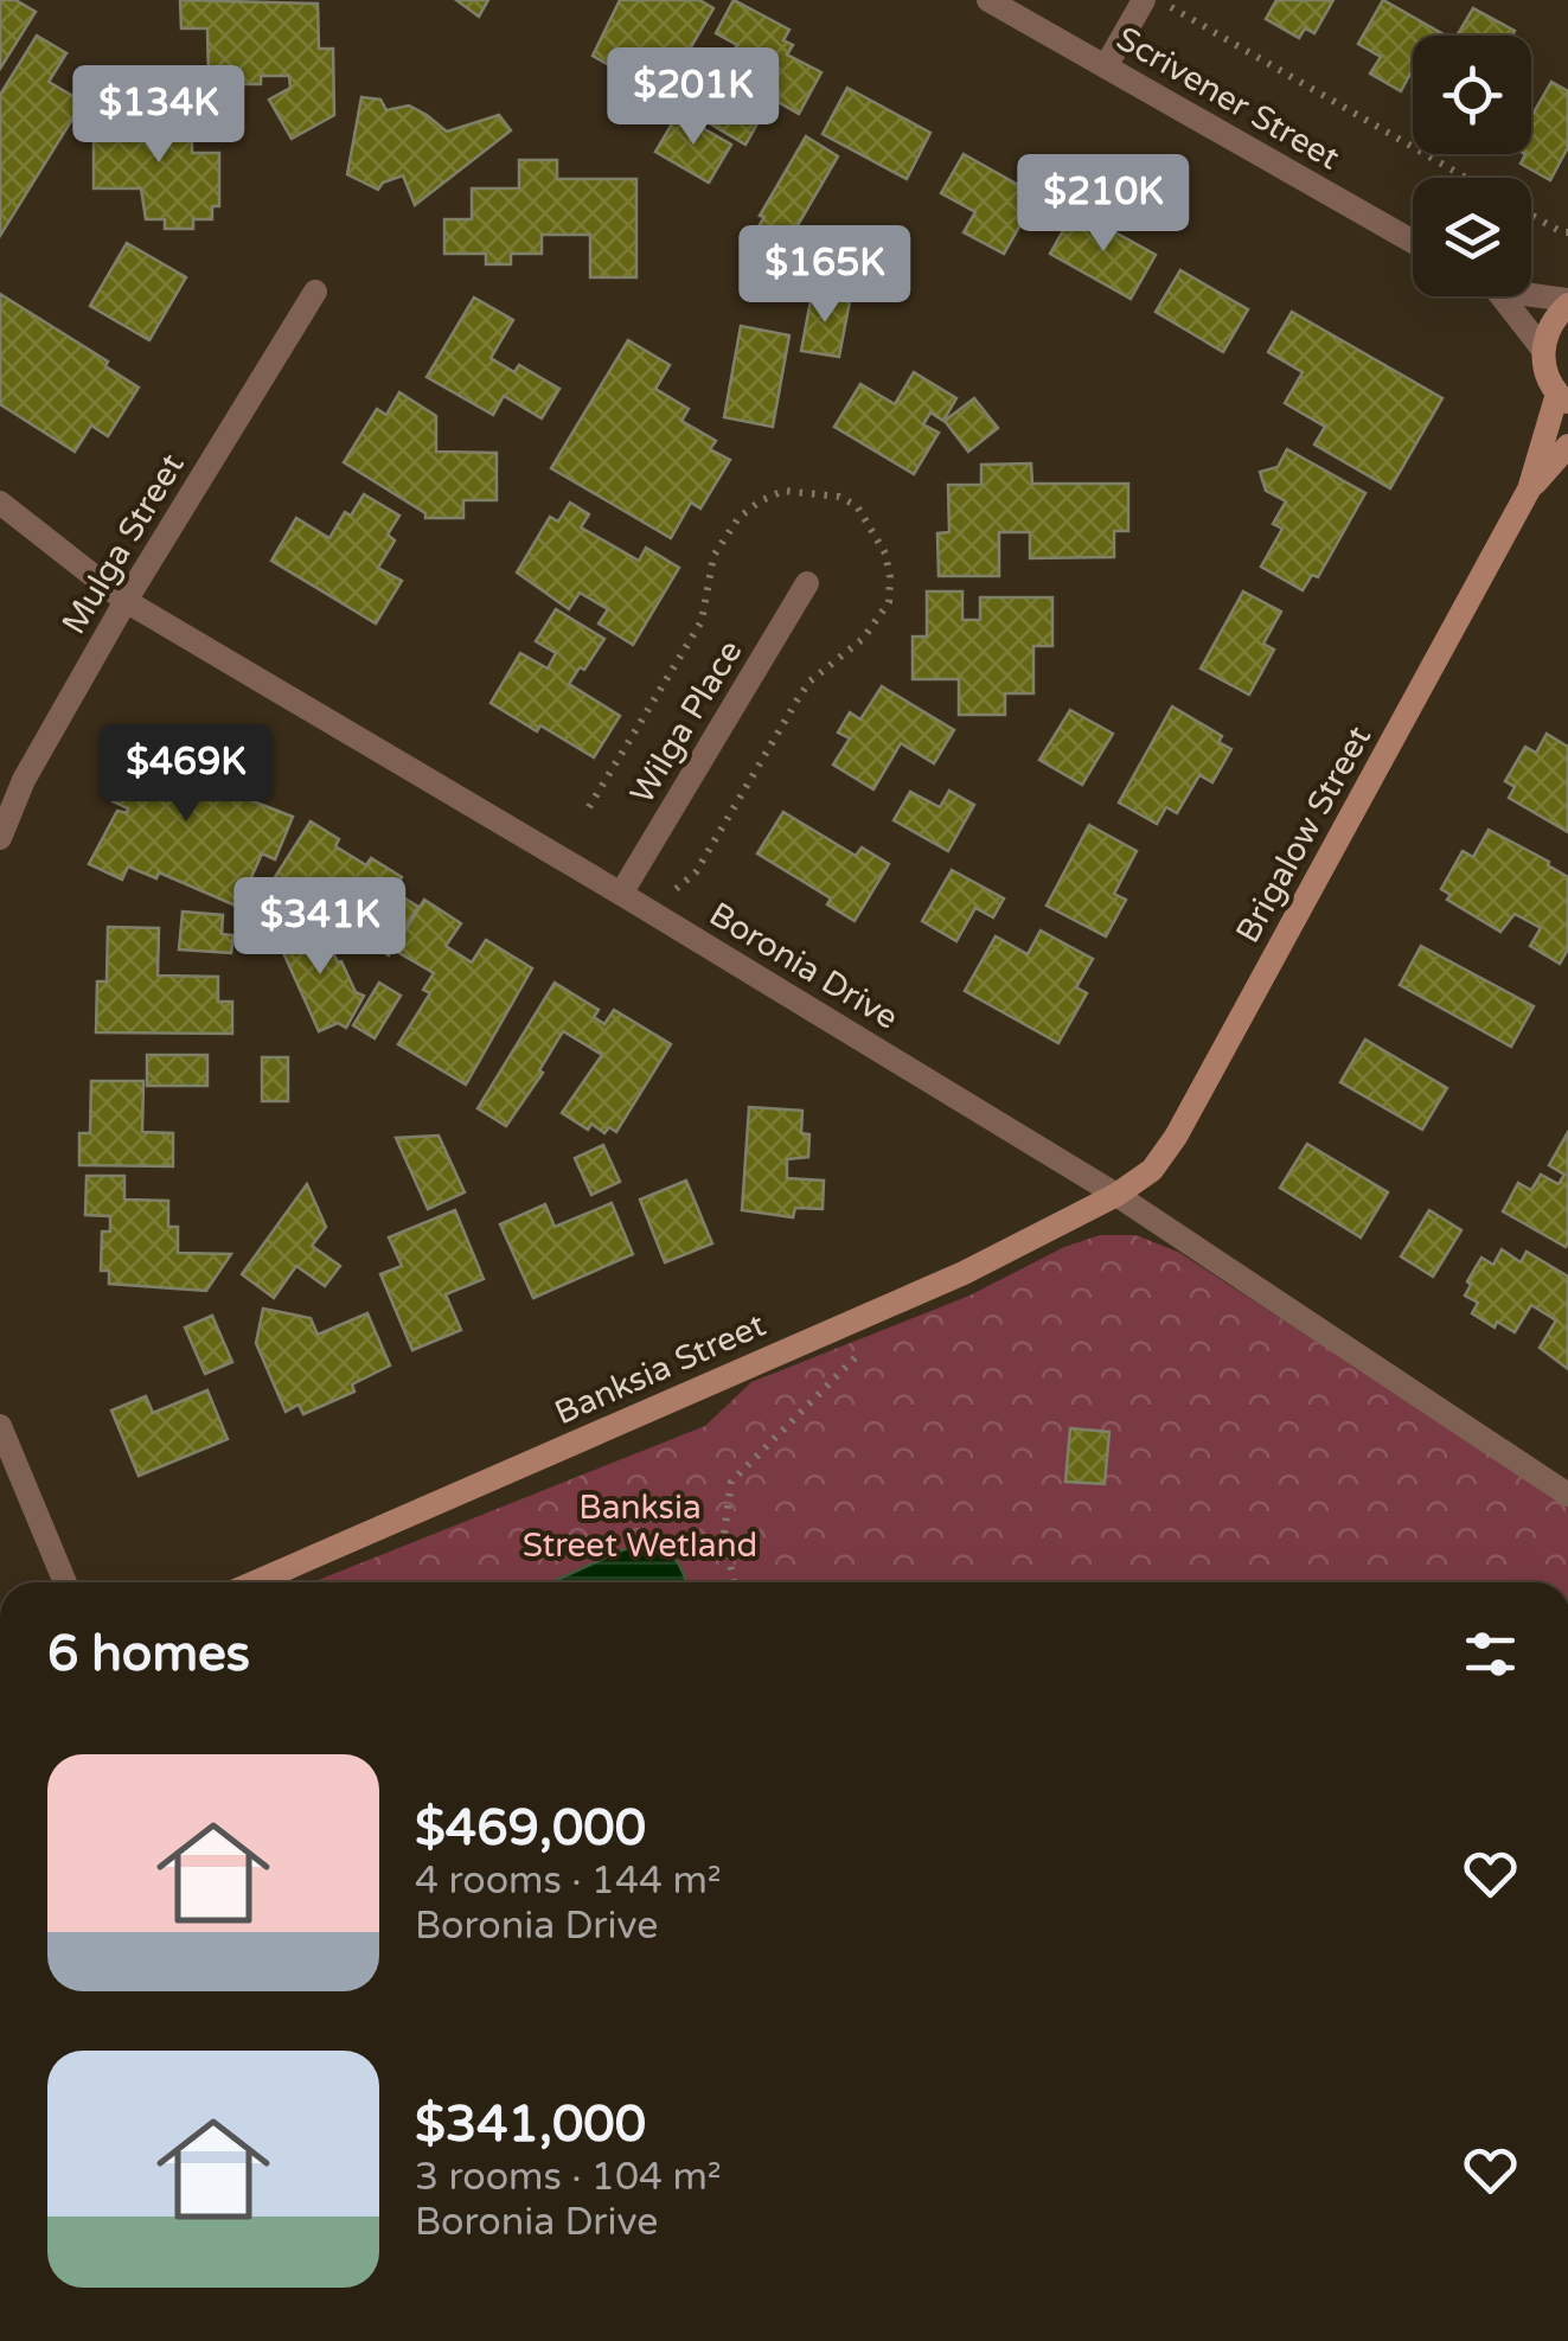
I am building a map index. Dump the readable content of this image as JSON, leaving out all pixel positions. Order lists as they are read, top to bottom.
{
  "streets": {
    "street": [
      "Scrivener Street",
      "Mulga Street",
      "Wilga Place",
      "Brigalow Street",
      "Boronia Drive",
      "Banksia Street"
    ]
  },
  "crossings": [
    ["Mulga Street", "Boronia Drive"],
    ["Wilga Place", "Boronia Drive"],
    ["Brigalow Street", "Boronia Drive"],
    ["Brigalow Street", "Banksia Street"],
    ["Boronia Drive", "Banksia Street"]
  ],
  "parks": ["Banksia Street Wetland"],
  "page": {
    "price": [
      "$201K",
      "$134K",
      "$210K",
      "$165K",
      "$469K",
      "$341K"
    ],
    "heading": "6 homes",
    "list": [
      {
        "name": "$469,000",
        "note": "4 rooms · 144 m² · Boronia Drive"
      },
      {
        "name": "$341,000",
        "note": "3 rooms · 104 m² · Boronia Drive"
      }
    ]
  }
}
